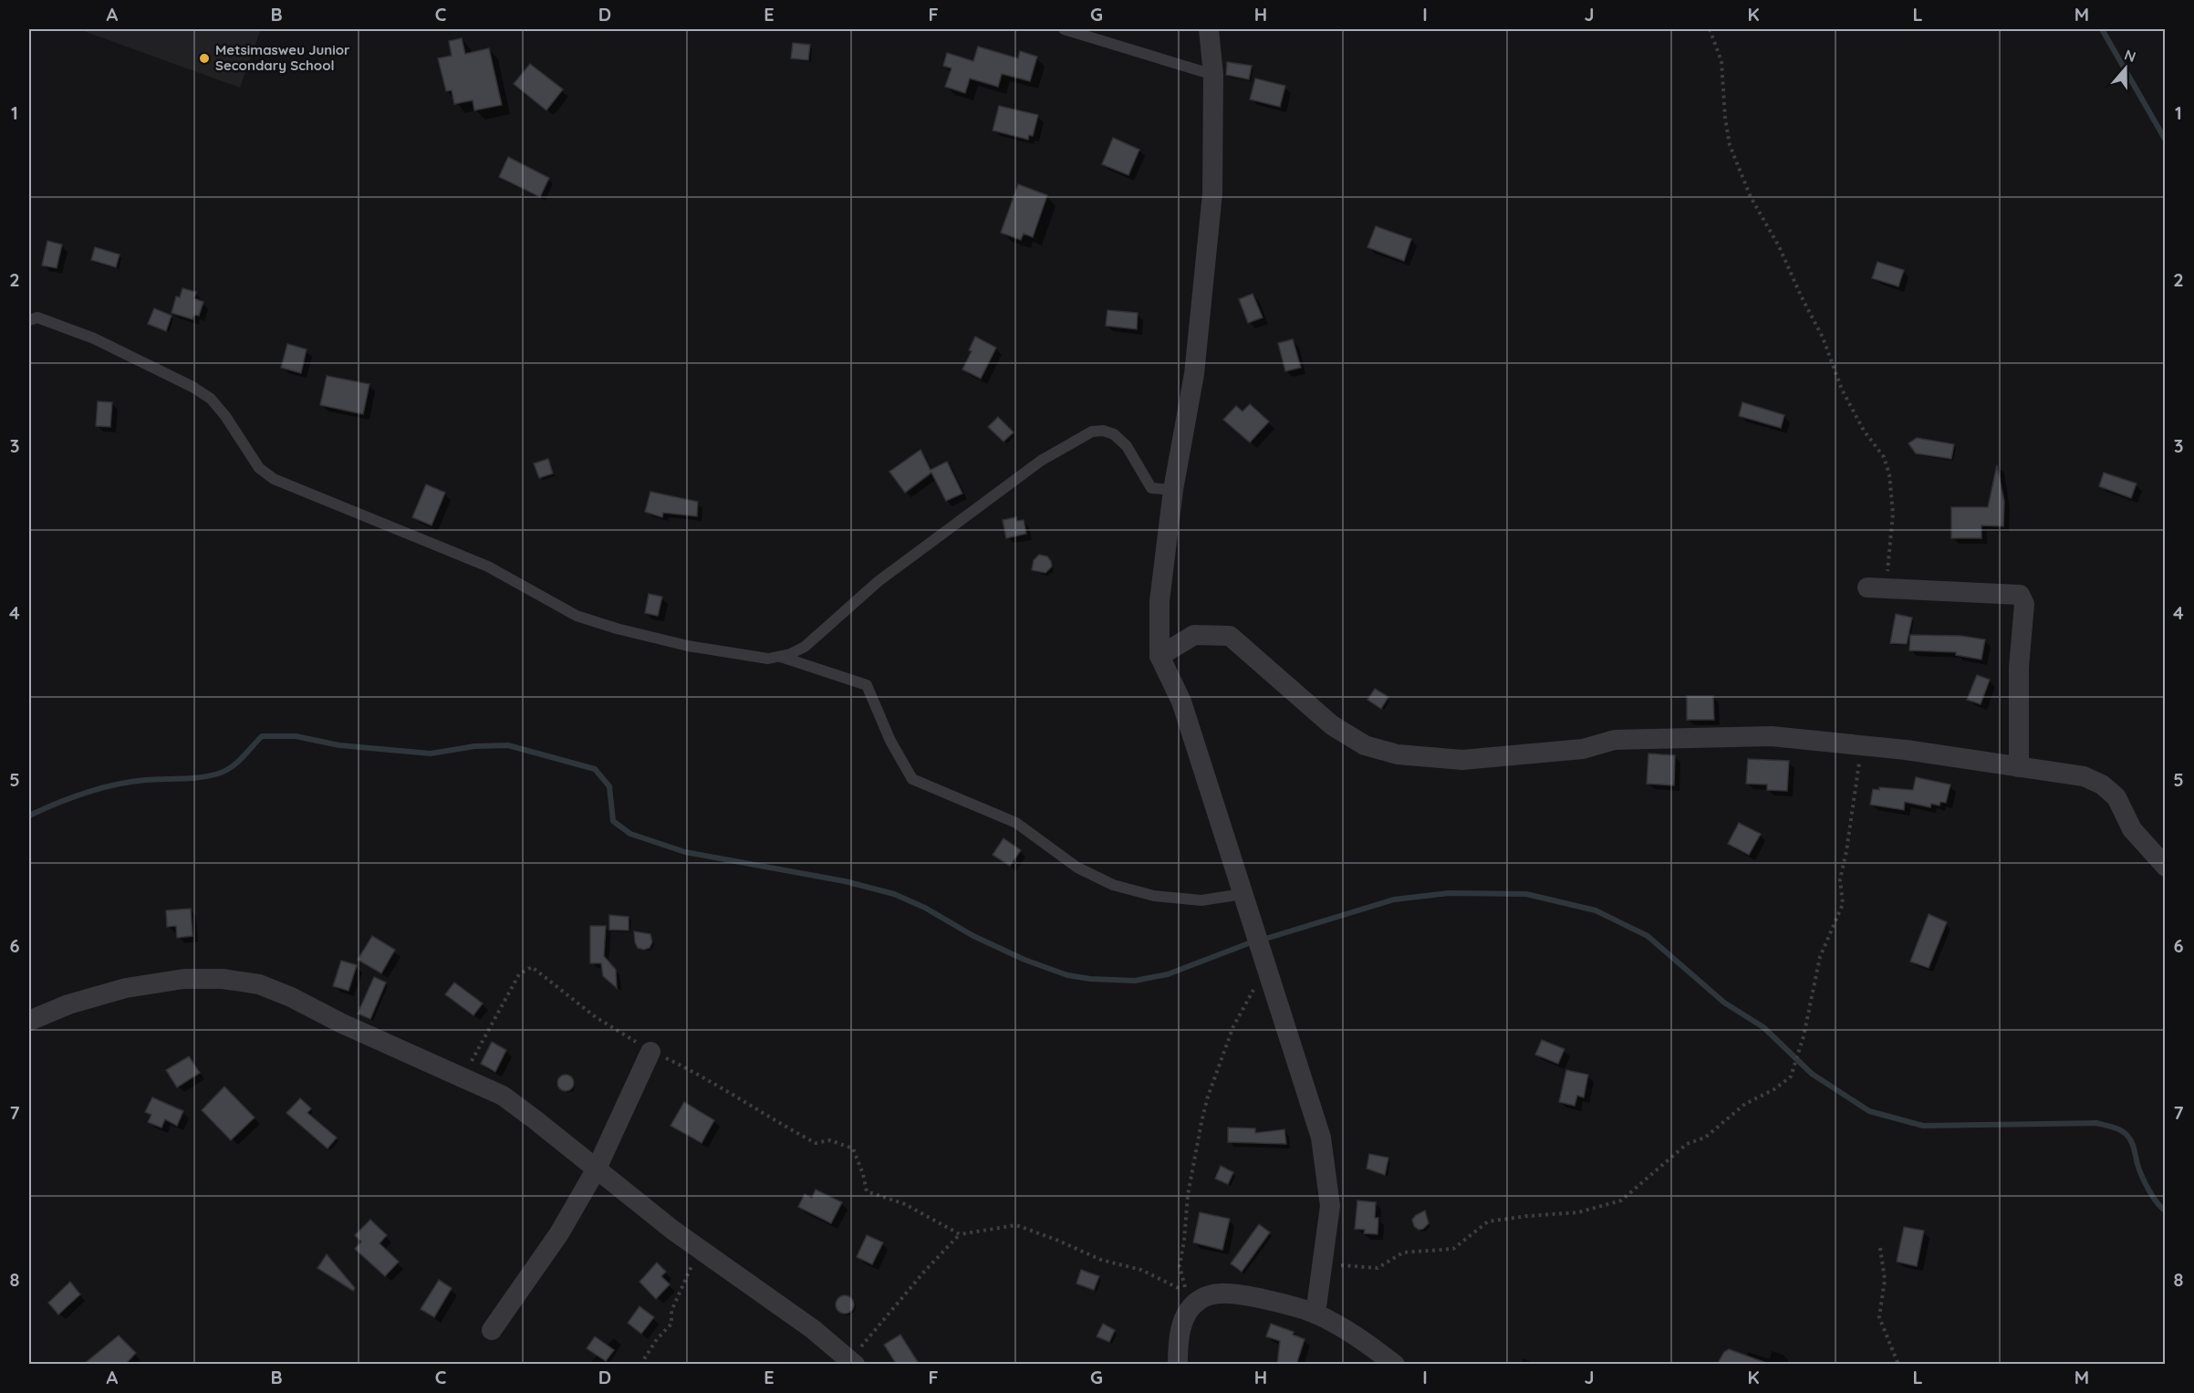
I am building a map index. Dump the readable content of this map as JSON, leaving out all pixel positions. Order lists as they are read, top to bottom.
{
  "places": ["Metsimasweu Junior Secondary School"],
  "north": "top",
  "grid": {
    "columns": [
      "A",
      "B",
      "C",
      "D",
      "E",
      "F",
      "G",
      "H",
      "I",
      "J",
      "K",
      "L",
      "M"
    ],
    "rows": [
      "1",
      "2",
      "3",
      "4",
      "5",
      "6",
      "7",
      "8"
    ]
  }
}
